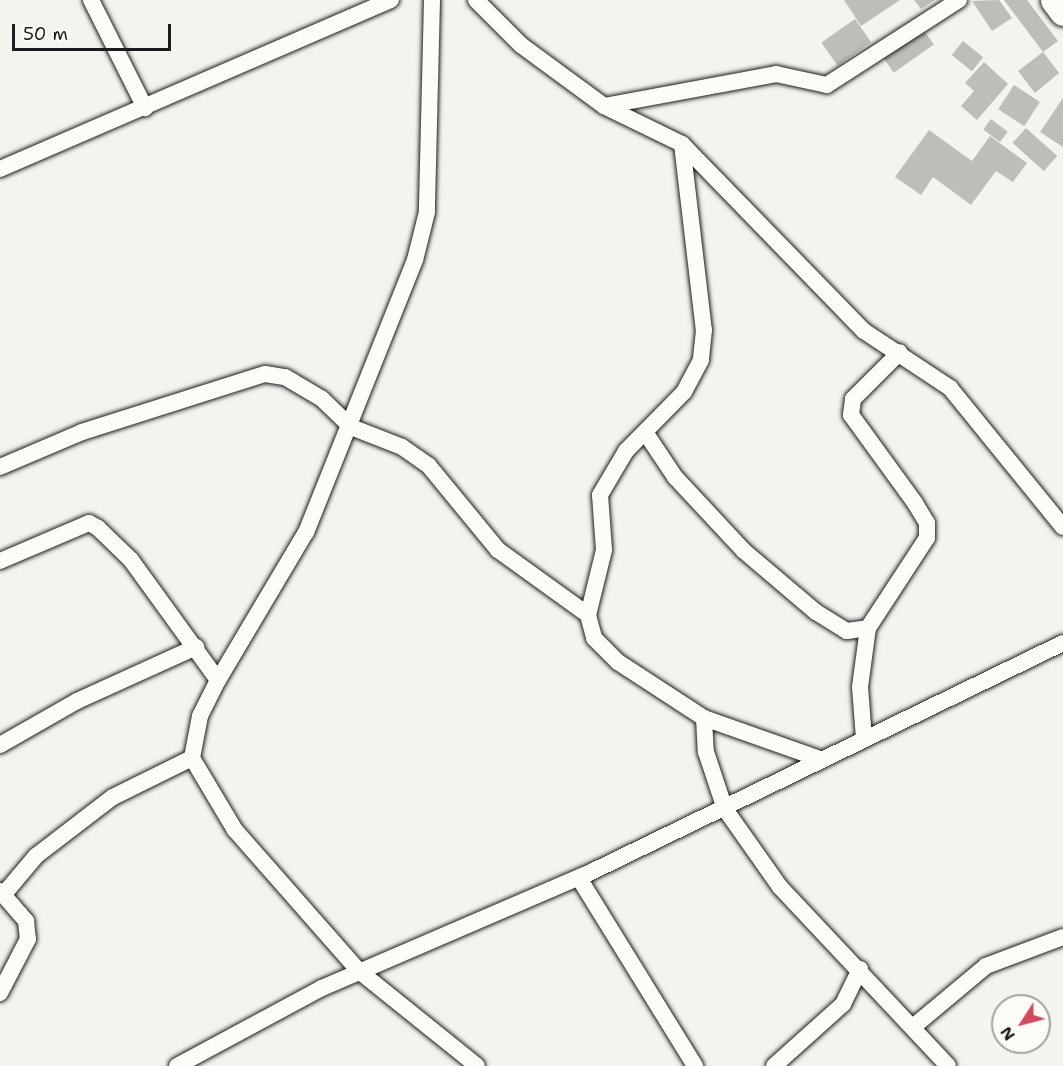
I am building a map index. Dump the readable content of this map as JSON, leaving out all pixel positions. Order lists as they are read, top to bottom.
{
  "scale_bar": "50 m",
  "north": "bottom left"
}
